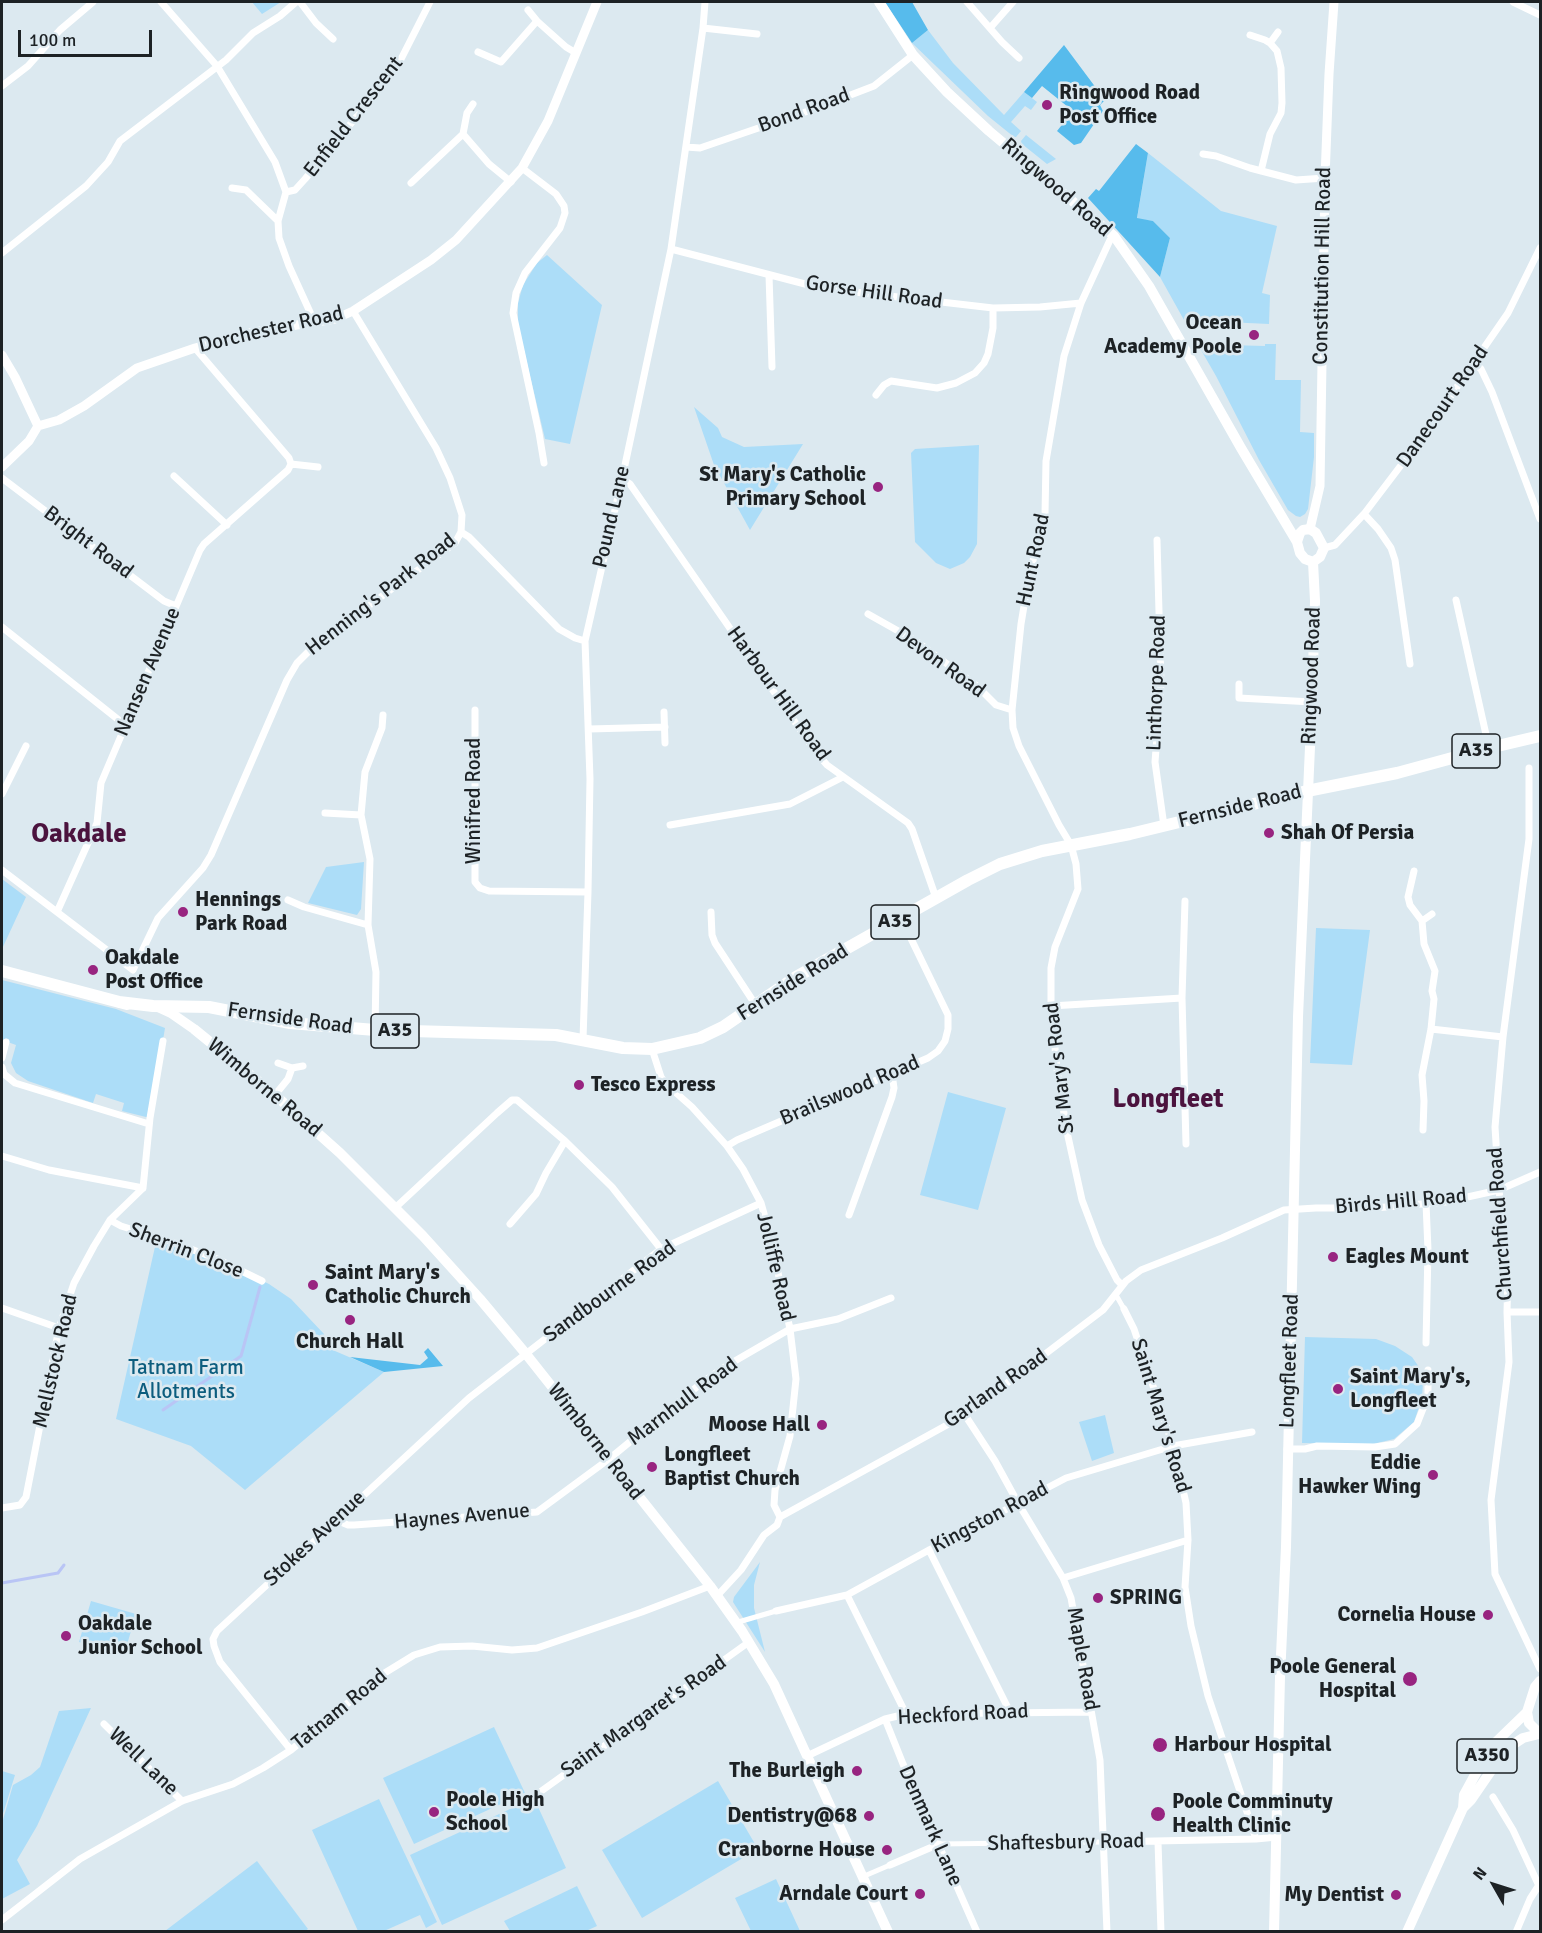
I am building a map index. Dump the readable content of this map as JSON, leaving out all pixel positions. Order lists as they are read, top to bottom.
{
  "streets": {
    "highway": ["A35", "Fernside Road", "Wimborne Road"],
    "main road": ["Ringwood Road", "Longfleet Road", "A350"],
    "street": [
      "Bond Road",
      "Enfield Crescent",
      "Constitution Hill Road",
      "Gorse Hill Road",
      "Dorchester Road",
      "Danecourt Road",
      "Pound Lane",
      "Bright Road",
      "Hunt Road",
      "Henning's Park Road",
      "Devon Road",
      "Nansen Avenue",
      "Linthorpe Road",
      "Harbour Hill Road",
      "Winifred Road",
      "St Mary's Road",
      "Brailswood Road",
      "Birds Hill Road",
      "Churchfield Road",
      "Sherrin Close",
      "Jolliffe Road",
      "Sandbourne Road",
      "Mellstock Road",
      "Garland Road",
      "Marnhull Road",
      "Saint Mary's Road",
      "Haynes Avenue",
      "Kingston Road",
      "Stokes Avenue",
      "Maple Road",
      "Tatnam Road",
      "Heckford Road",
      "Saint Margaret's Road",
      "Well Lane",
      "Denmark Lane",
      "Shaftesbury Road"
    ]
  },
  "crossings": [
    ["Bond Road", "Ringwood Road"],
    ["Bond Road", "Pound Lane"],
    ["Ringwood Road", "Constitution Hill Road"],
    ["Ringwood Road", "Danecourt Road"],
    ["Ringwood Road", "Hunt Road"],
    ["Ringwood Road", "Fernside Road"],
    ["Ringwood Road", "Longfleet Road"],
    ["Constitution Hill Road", "Danecourt Road"],
    ["Gorse Hill Road", "Pound Lane"],
    ["Gorse Hill Road", "Hunt Road"],
    ["Dorchester Road", "Henning's Park Road"],
    ["Pound Lane", "Harbour Hill Road"],
    ["Pound Lane", "Winifred Road"],
    ["Pound Lane", "Fernside Road"],
    ["Bright Road", "Nansen Avenue"],
    ["Hunt Road", "Devon Road"],
    ["Hunt Road", "Fernside Road"],
    ["Hunt Road", "St Mary's Road"],
    ["Henning's Park Road", "Nansen Avenue"],
    ["Linthorpe Road", "Fernside Road"],
    ["Harbour Hill Road", "Fernside Road"],
    ["Fernside Road", "St Mary's Road"],
    ["Fernside Road", "Wimborne Road"],
    ["Fernside Road", "Brailswood Road"],
    ["Fernside Road", "Jolliffe Road"],
    ["Fernside Road", "Longfleet Road"],
    ["St Mary's Road", "Garland Road"],
    ["Wimborne Road", "Sandbourne Road"],
    ["Wimborne Road", "Garland Road"],
    ["Wimborne Road", "Marnhull Road"],
    ["Wimborne Road", "Haynes Avenue"],
    ["Wimborne Road", "Kingston Road"],
    ["Wimborne Road", "Stokes Avenue"],
    ["Wimborne Road", "Tatnam Road"],
    ["Wimborne Road", "Heckford Road"],
    ["Wimborne Road", "Saint Margaret's Road"],
    ["Wimborne Road", "Shaftesbury Road"],
    ["Brailswood Road", "Jolliffe Road"],
    ["Birds Hill Road", "Churchfield Road"],
    ["Birds Hill Road", "Longfleet Road"],
    ["Birds Hill Road", "Garland Road"],
    ["Sherrin Close", "Mellstock Road"],
    ["Jolliffe Road", "Sandbourne Road"],
    ["Jolliffe Road", "Garland Road"],
    ["Jolliffe Road", "Marnhull Road"],
    ["Sandbourne Road", "Stokes Avenue"],
    ["Longfleet Road", "Garland Road"],
    ["Longfleet Road", "Shaftesbury Road"],
    ["Garland Road", "Maple Road"],
    ["Marnhull Road", "Haynes Avenue"],
    ["Saint Mary's Road", "Kingston Road"],
    ["Saint Mary's Road", "Shaftesbury Road"],
    ["Haynes Avenue", "Stokes Avenue"],
    ["Kingston Road", "Maple Road"],
    ["Stokes Avenue", "Tatnam Road"],
    ["Maple Road", "Heckford Road"],
    ["Maple Road", "Shaftesbury Road"],
    ["Tatnam Road", "Well Lane"],
    ["Heckford Road", "Denmark Lane"],
    ["Denmark Lane", "Shaftesbury Road"]
  ],
  "districts": ["Oakdale", "Longfleet"],
  "parks": ["Tatnam Farm Allotments"],
  "places": [
    "Ringwood Road Post Office",
    "Ocean Academy Poole",
    "St Mary's Catholic Primary School",
    "Shah Of Persia",
    "Hennings Park Road",
    "Oakdale Post Office",
    "Tesco Express",
    "Eagles Mount",
    "Saint Mary's Catholic Church",
    "Church Hall",
    "Saint Mary's, Longfleet",
    "Moose Hall",
    "Longfleet Baptist Church",
    "Eddie Hawker Wing",
    "SPRING",
    "Cornelia House",
    "Oakdale Junior School",
    "Poole General Hospital",
    "Harbour Hospital",
    "The Burleigh",
    "Poole High School",
    "Poole Comminuty Health Clinic",
    "Dentistry@68",
    "Cranborne House",
    "Arndale Court",
    "My Dentist"
  ],
  "scale_bar": "100 m",
  "north": "top left"
}
